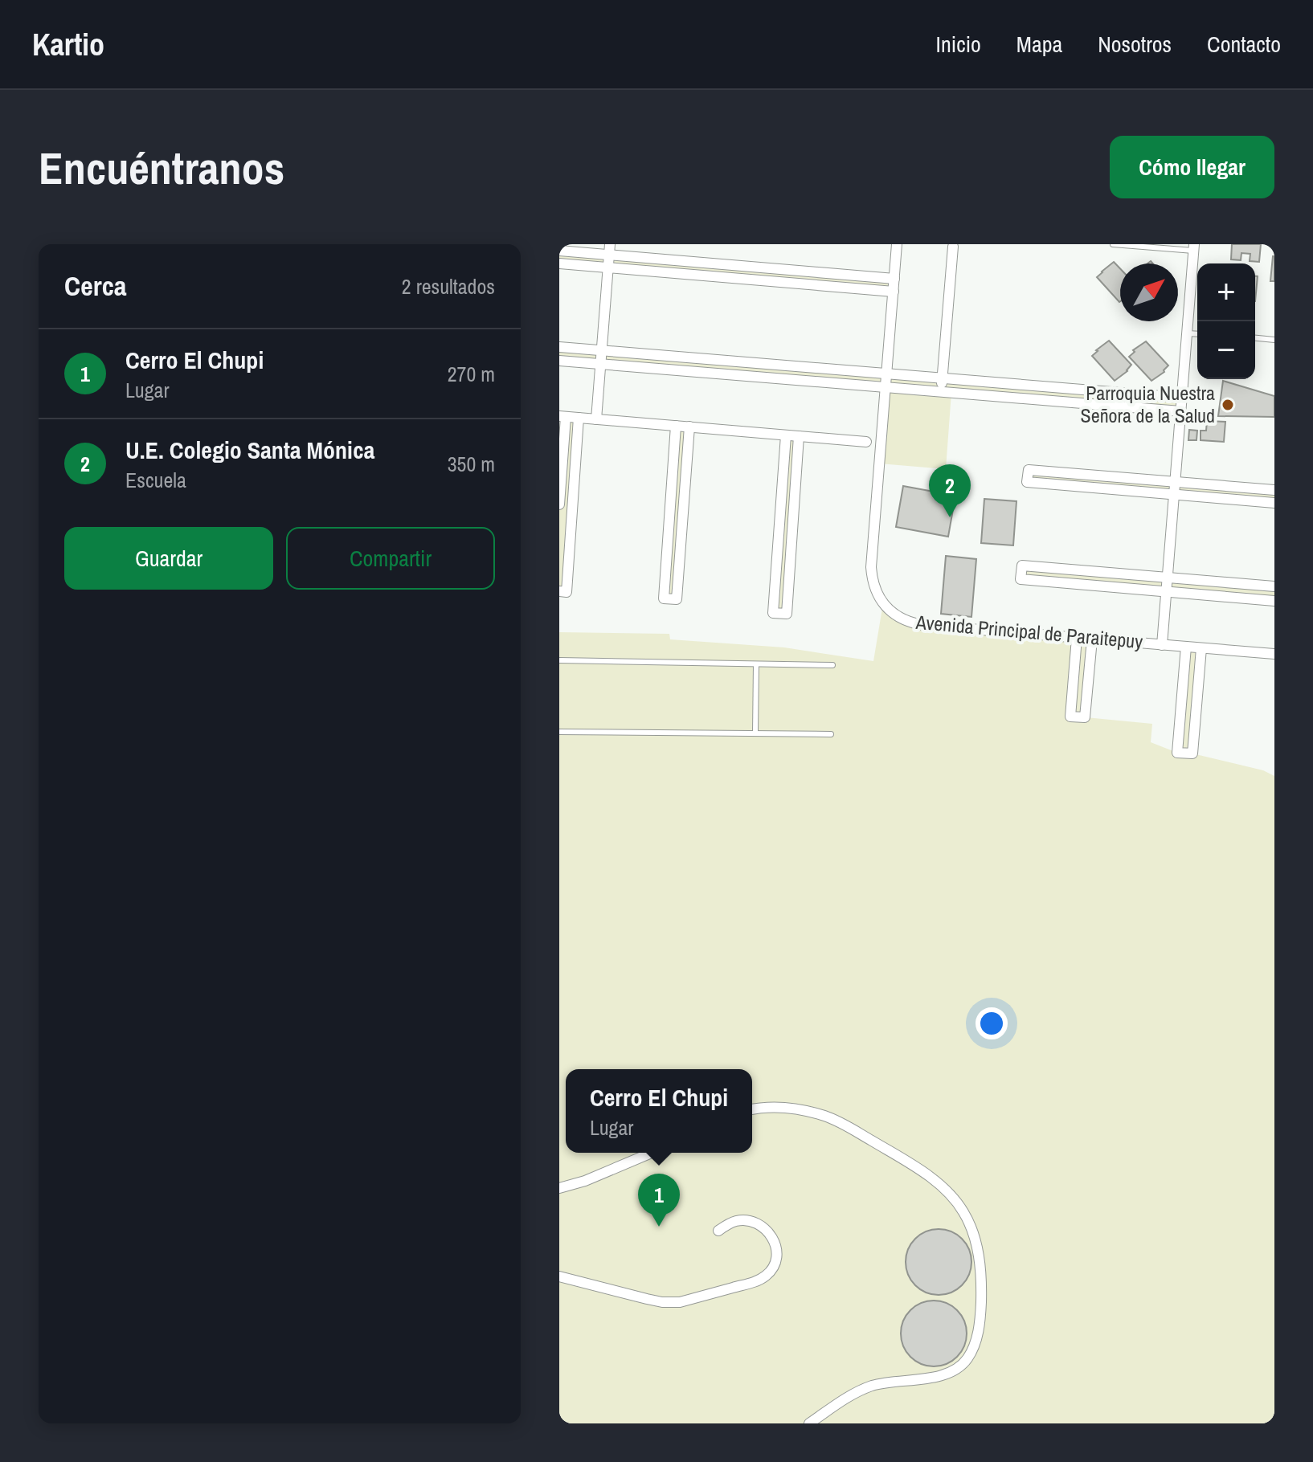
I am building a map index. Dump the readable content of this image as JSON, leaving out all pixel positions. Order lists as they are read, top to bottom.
{
  "streets": {
    "street": ["Avenida Principal de Paraitepuy"]
  },
  "places": ["Parroquia Nuestra Señora de la Salud"],
  "north": "top right",
  "page": {
    "header": "Kartio",
    "nav": [
      "Inicio",
      "Mapa",
      "Nosotros",
      "Contacto"
    ],
    "buttons": [
      "Cómo llegar",
      ["Guardar", "Compartir"]
    ],
    "title": "Encuéntranos",
    "heading": ["Cerca", "2 resultados"],
    "map_buttons": ["+", "−"],
    "list": [
      {
        "mark": "1",
        "name": "Cerro El Chupi",
        "note": "Lugar",
        "value": "270 m"
      },
      {
        "mark": "2",
        "name": "U.E. Colegio Santa Mónica",
        "note": "Escuela",
        "value": "350 m"
      }
    ],
    "pins": ["2", "1"],
    "popup": ["Cerro El Chupi", "Lugar"]
  }
}
